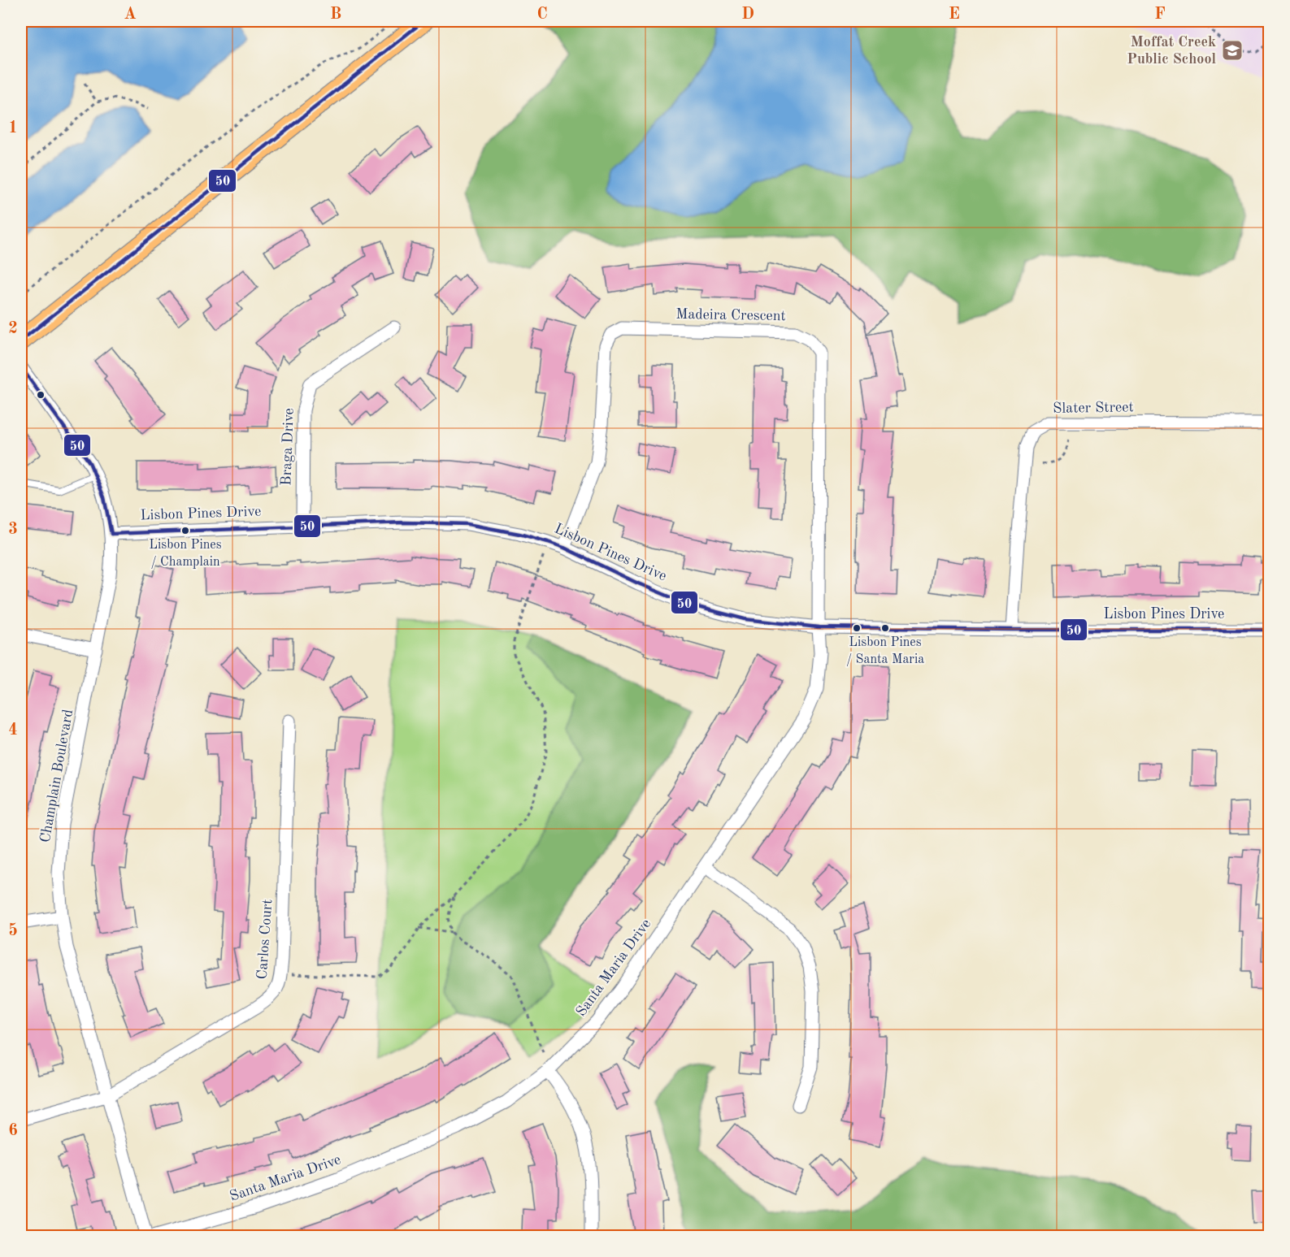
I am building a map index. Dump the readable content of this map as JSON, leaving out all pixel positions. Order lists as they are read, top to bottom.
{
  "streets": {
    "street": [
      "Madeira Crescent",
      "Slater Street",
      "Braga Drive",
      "Lisbon Pines Drive",
      "Champlain Boulevard",
      "Carlos Court",
      "Santa Maria Drive"
    ]
  },
  "crossings": [
    ["Madeira Crescent", "Lisbon Pines Drive"],
    ["Madeira Crescent", "Santa Maria Drive"],
    ["Slater Street", "Lisbon Pines Drive"],
    ["Braga Drive", "Lisbon Pines Drive"],
    ["Lisbon Pines Drive", "Champlain Boulevard"],
    ["Lisbon Pines Drive", "Santa Maria Drive"],
    ["Champlain Boulevard", "Carlos Court"]
  ],
  "places": {
    "school or university": ["Moffat Creek Public School"],
    "other": ["Lisbon Pines / Champlain", "Lisbon Pines / Santa Maria"]
  },
  "lines": ["transit line 50"],
  "grid": {
    "columns": [
      "A",
      "B",
      "C",
      "D",
      "E",
      "F"
    ],
    "rows": [
      "1",
      "2",
      "3",
      "4",
      "5",
      "6"
    ]
  }
}
